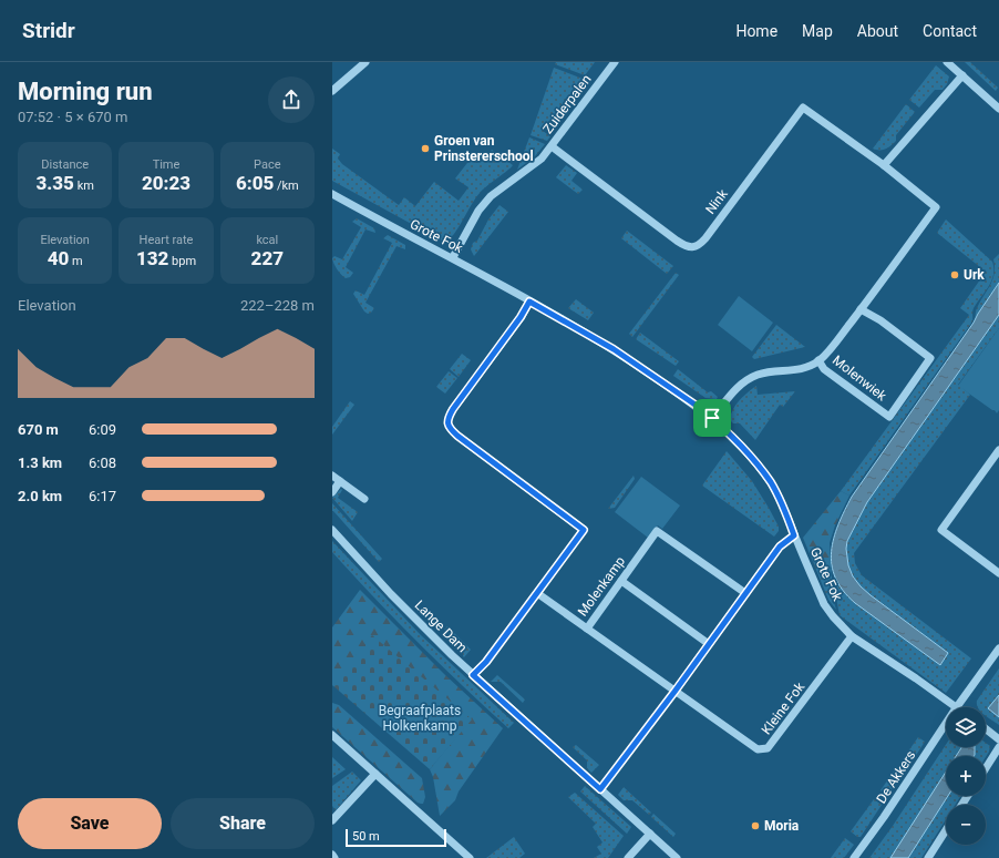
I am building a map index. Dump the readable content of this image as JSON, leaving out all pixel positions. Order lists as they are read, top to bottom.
{
  "streets": {
    "street": [
      "Zuiderpalen",
      "Nink",
      "Grote Fok",
      "Molenwiek",
      "Molenkamp",
      "Lange Dam",
      "Kleine Fok",
      "De Akkers"
    ]
  },
  "crossings": [
    ["Zuiderpalen", "Nink"],
    ["Zuiderpalen", "Grote Fok"],
    ["Nink", "Grote Fok"],
    ["Nink", "Molenwiek"],
    ["Grote Fok", "Kleine Fok"],
    ["Molenkamp", "Kleine Fok"]
  ],
  "parks": ["Begraafplaats Holkenkamp"],
  "places": ["Groen van Prinstererschool", "Urk", "Moria"],
  "scale_bar": "50 m",
  "page": {
    "header": "Stridr",
    "nav": [
      "Home",
      "Map",
      "About",
      "Contact"
    ],
    "heading": ["Morning run", "07:52 · 5 × 670 m"],
    "stats": [
      ["Distance", "3.35 km"],
      ["Time", "20:23"],
      ["Pace", "6:05 /km"],
      ["Elevation", "40 m"],
      ["Heart rate", "132 bpm"],
      ["kcal", "227"]
    ],
    "chart": ["Elevation", "222–228 m"],
    "list": [
      {
        "name": "670 m",
        "note": "6:09"
      },
      {
        "name": "1.3 km",
        "note": "6:08"
      },
      {
        "name": "2.0 km",
        "note": "6:17"
      }
    ],
    "map_buttons": ["+", "−"],
    "buttons": ["Save", "Share"],
    "scale": "50 m"
  }
}
